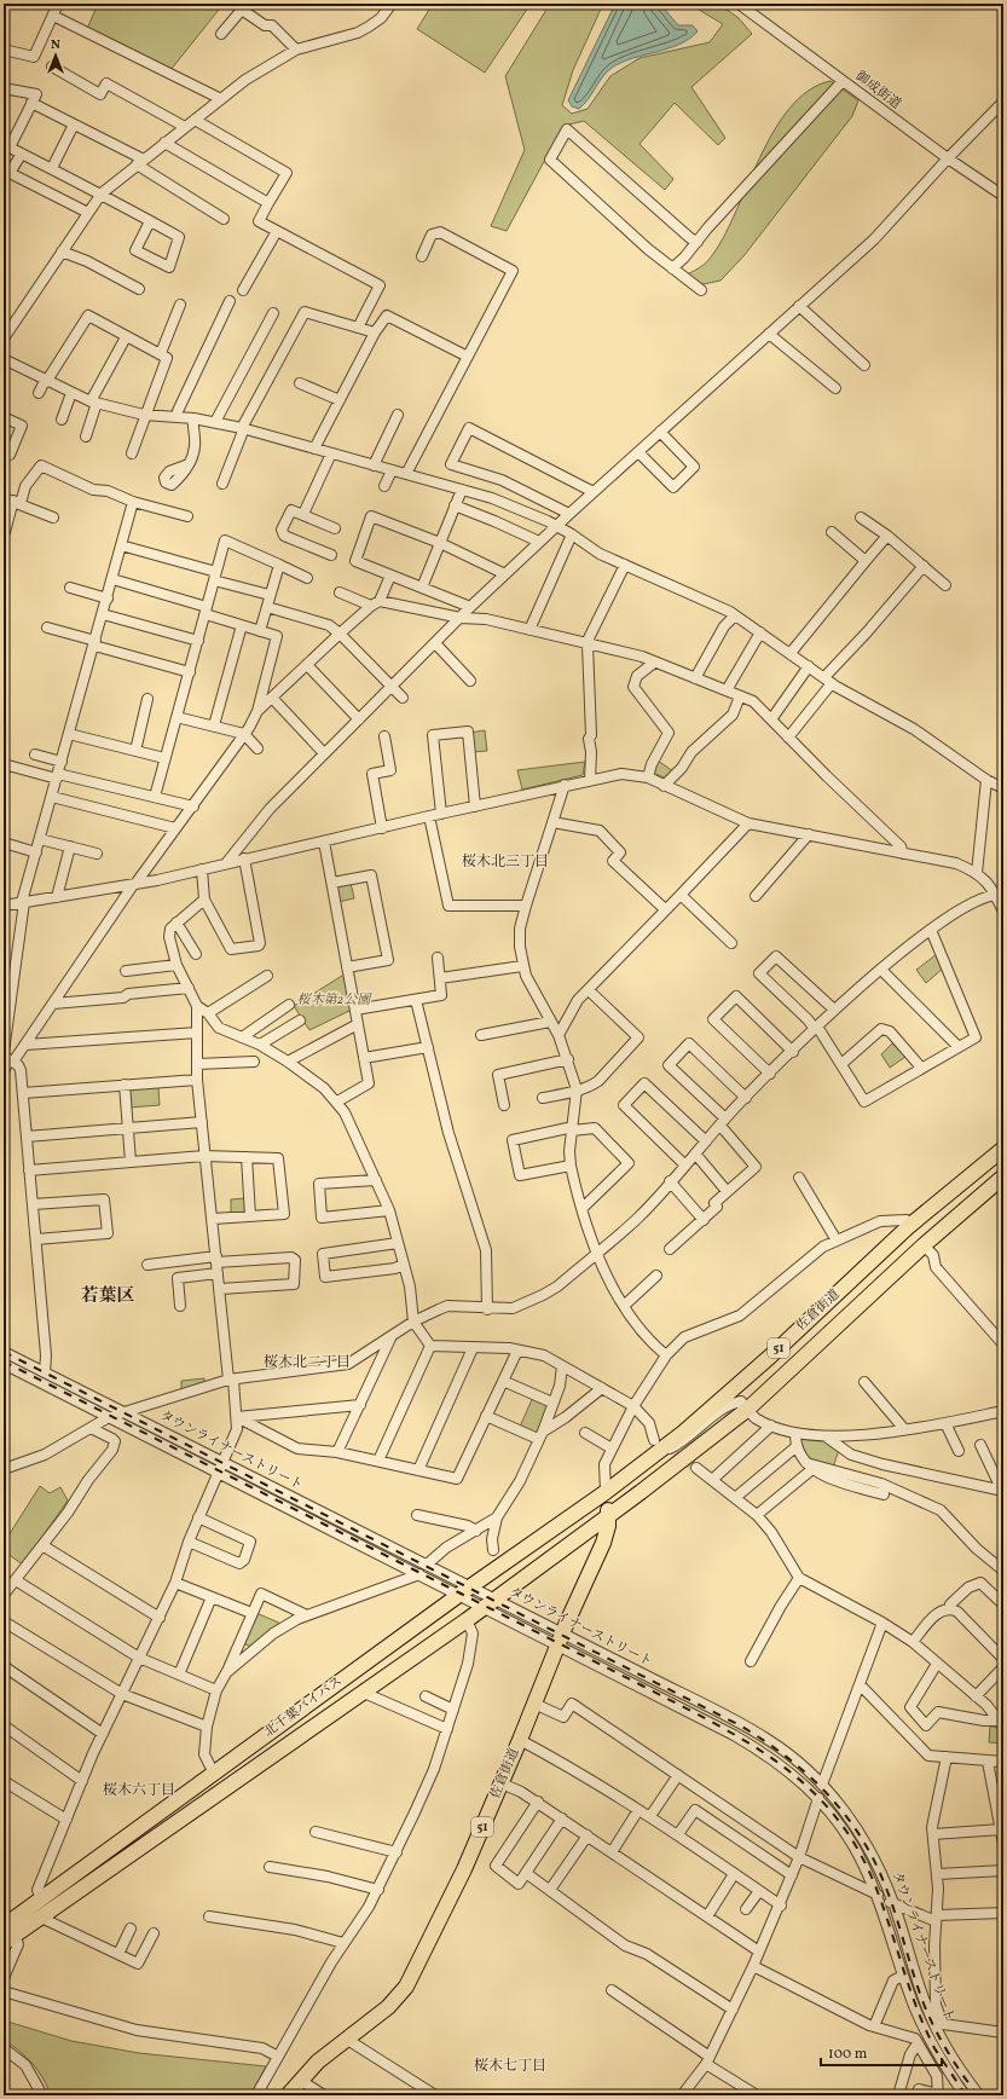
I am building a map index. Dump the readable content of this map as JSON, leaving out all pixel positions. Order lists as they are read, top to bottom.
{
  "streets": {
    "highway": ["佐倉街道", "51", "北千葉バイパス"],
    "street": ["御成街道", "タウンライナーストリート"]
  },
  "crossings": [
    ["佐倉街道", "タウンライナーストリート"],
    ["佐倉街道", "北千葉バイパス"],
    ["タウンライナーストリート", "北千葉バイパス"]
  ],
  "districts": [
    "桜木北三丁目",
    "若葉区",
    "桜木北二丁目",
    "桜木六丁目",
    "桜木七丁目"
  ],
  "parks": ["桜木第2公園"],
  "scale_bar": "100 m",
  "north": "top"
}
